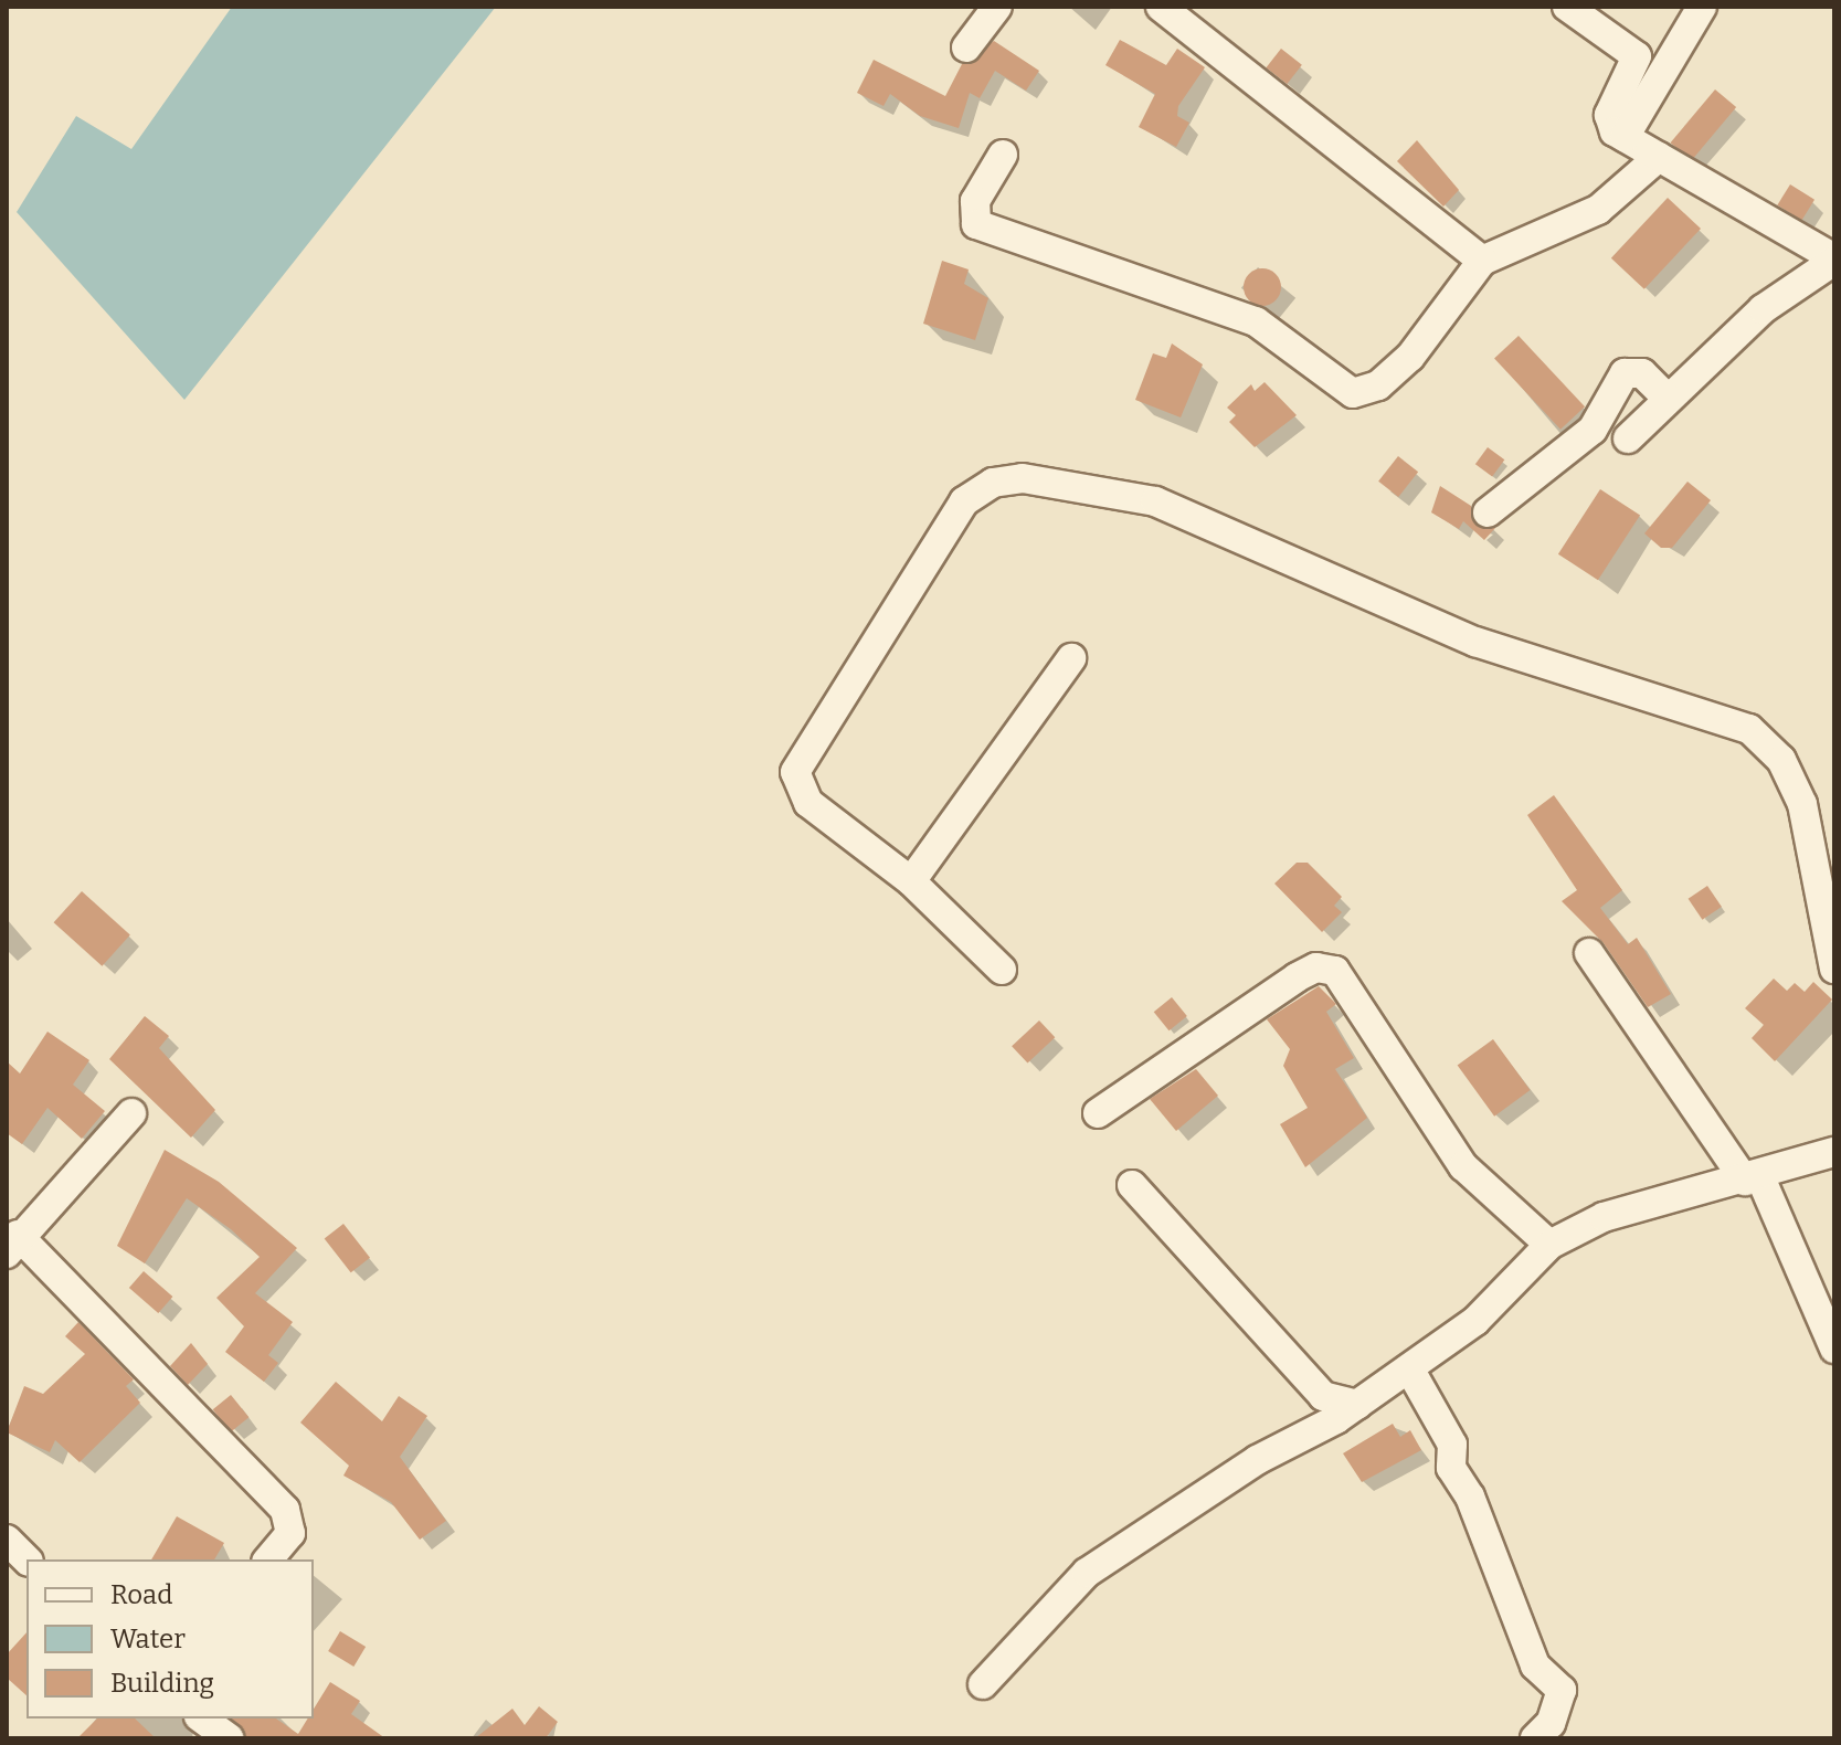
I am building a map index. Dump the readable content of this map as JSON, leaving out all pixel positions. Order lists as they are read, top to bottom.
{
  "legend": ["Road", "Water", "Building"]
}
